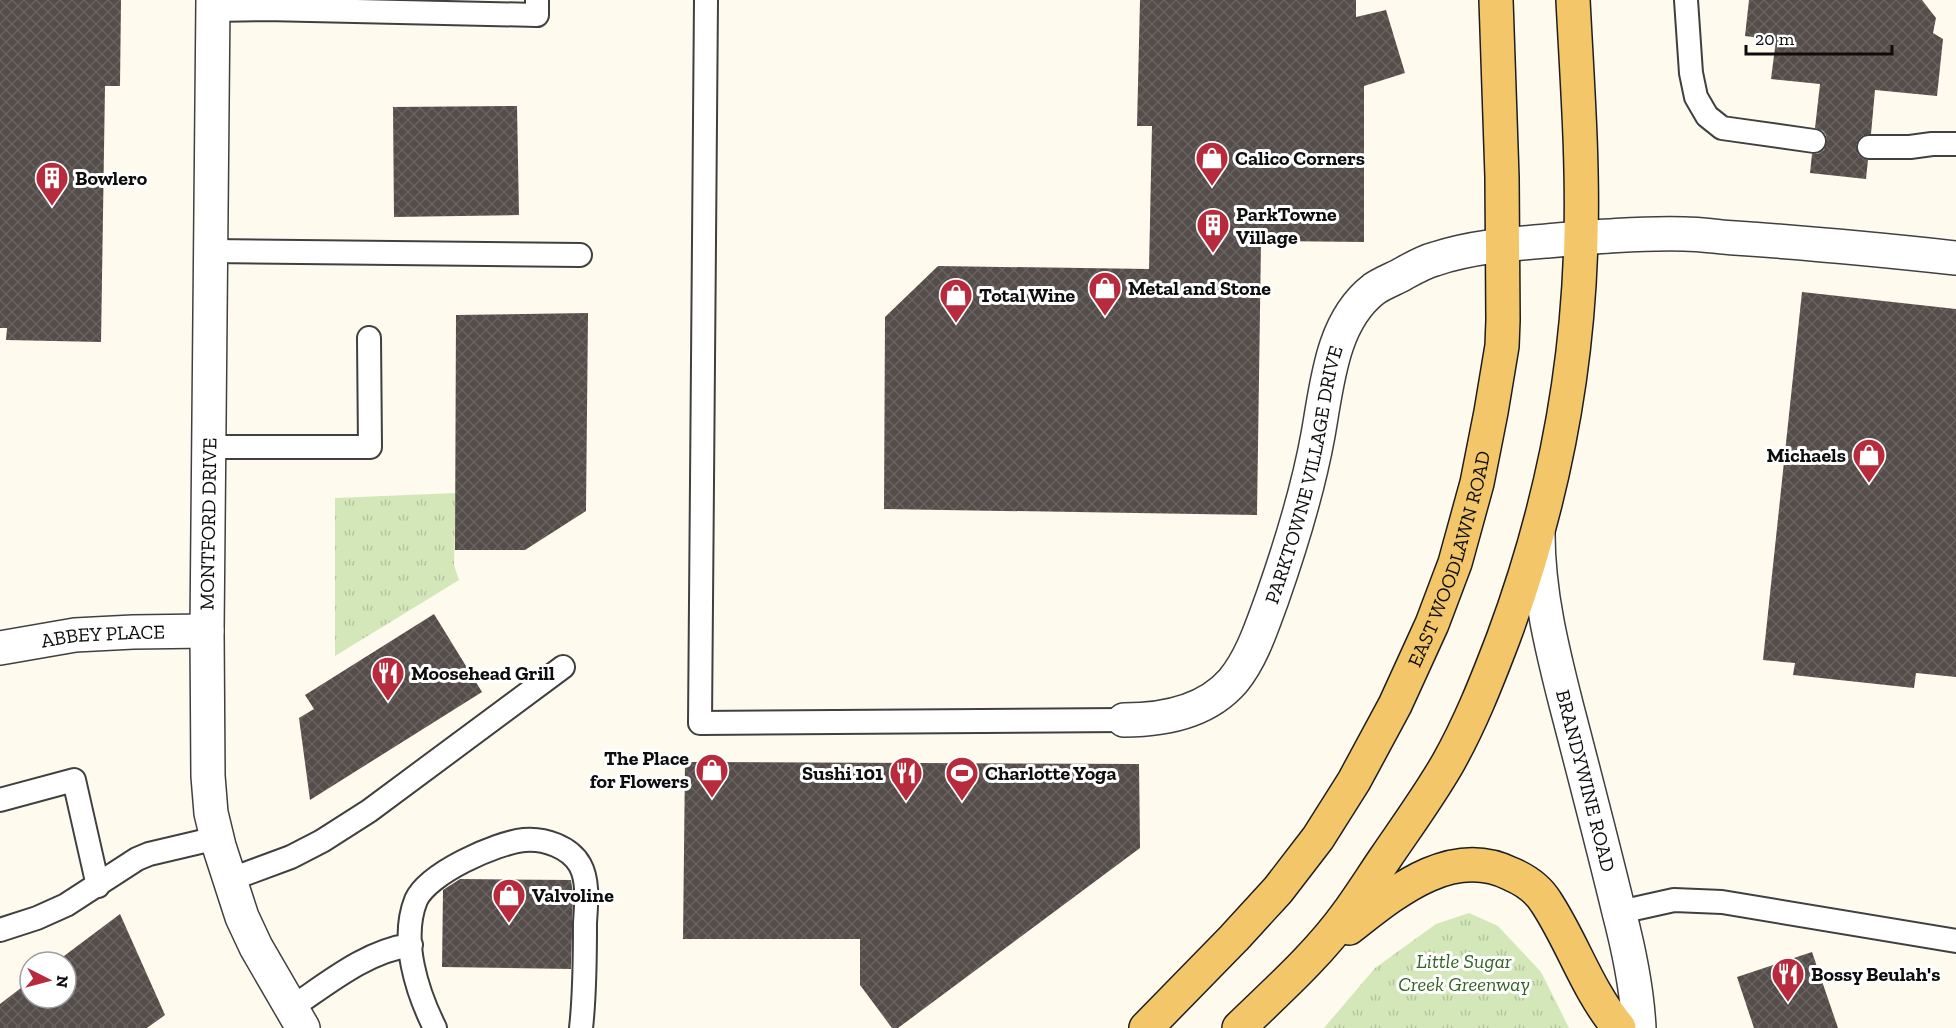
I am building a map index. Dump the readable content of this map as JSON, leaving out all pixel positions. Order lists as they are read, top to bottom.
{
  "streets": {
    "main road": ["EAST WOODLAWN ROAD"],
    "street": [
      "PARKTOWNE VILLAGE DRIVE",
      "MONTFORD DRIVE",
      "ABBEY PLACE",
      "BRANDYWINE ROAD"
    ]
  },
  "crossings": [
    ["PARKTOWNE VILLAGE DRIVE", "EAST WOODLAWN ROAD"],
    ["MONTFORD DRIVE", "ABBEY PLACE"]
  ],
  "parks": ["Little Sugar Creek Greenway"],
  "places": {
    "shop": [
      "Calico Corners",
      "Metal and Stone",
      "Total Wine",
      "Michaels",
      "The Place for Flowers",
      "Valvoline"
    ],
    "building": ["Bowlero", "ParkTowne Village"],
    "restaurant": ["Moosehead Grill", "Sushi 101", "Bossy Beulah's"],
    "sports": ["Charlotte Yoga"]
  },
  "scale_bar": "20 m",
  "north": "right"
}
